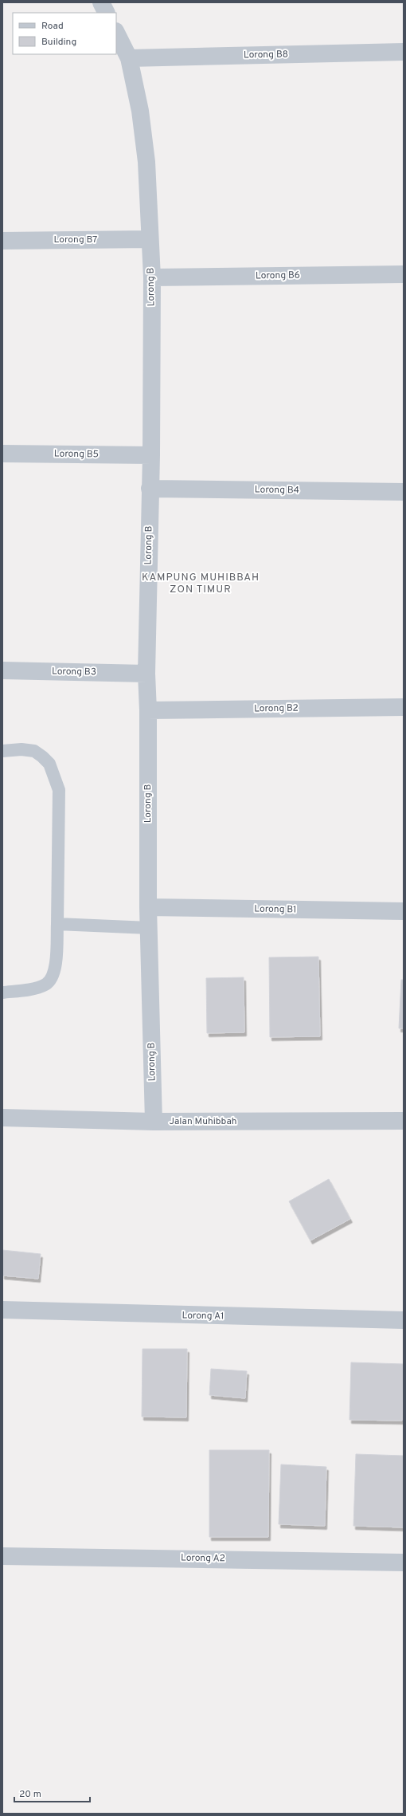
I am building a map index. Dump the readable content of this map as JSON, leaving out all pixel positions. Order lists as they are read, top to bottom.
{
  "streets": {
    "street": [
      "Lorong B8",
      "Lorong B7",
      "Lorong B6",
      "Lorong B",
      "Lorong B5",
      "Lorong B4",
      "Lorong B3",
      "Lorong B2",
      "Lorong B1",
      "Jalan Muhibbah",
      "Lorong A1",
      "Lorong A2"
    ]
  },
  "crossings": [
    ["Lorong B8", "Lorong B"],
    ["Lorong B7", "Lorong B"],
    ["Lorong B6", "Lorong B"],
    ["Lorong B", "Lorong B5"],
    ["Lorong B", "Lorong B4"],
    ["Lorong B", "Lorong B3"],
    ["Lorong B", "Lorong B2"],
    ["Lorong B", "Lorong B1"],
    ["Lorong B", "Jalan Muhibbah"]
  ],
  "districts": ["KAMPUNG MUHIBBAH ZON TIMUR"],
  "legend": ["Road", "Building"],
  "scale_bar": "20 m"
}
